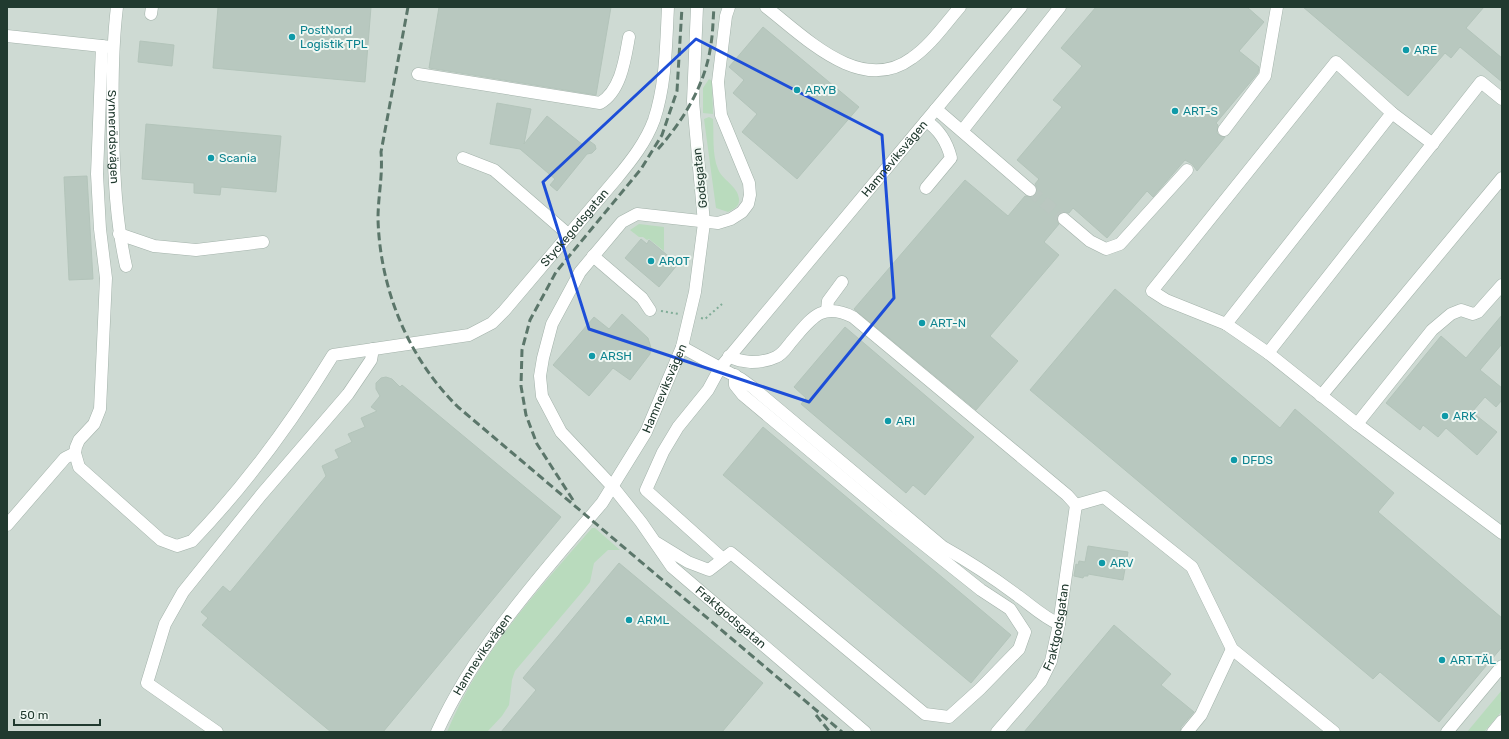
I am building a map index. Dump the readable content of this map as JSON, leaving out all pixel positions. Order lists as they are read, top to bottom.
{
  "streets": {
    "street": [
      "Synnerödsvägen",
      "Hamneviksvägen",
      "Godsgatan",
      "Styckegodsgatan",
      "Fraktgodsgatan"
    ]
  },
  "crossings": [
    ["Hamneviksvägen", "Godsgatan"],
    ["Hamneviksvägen", "Fraktgodsgatan"],
    ["Godsgatan", "Fraktgodsgatan"]
  ],
  "places": [
    "PostNord Logistik TPL",
    "ARE",
    "ARYB",
    "ART-S",
    "Scania",
    "AROT",
    "ART-N",
    "ARSH",
    "ARK",
    "ARI",
    "DFDS",
    "ARV",
    "ARML",
    "ART TÄL"
  ],
  "scale_bar": "50 m"
}
